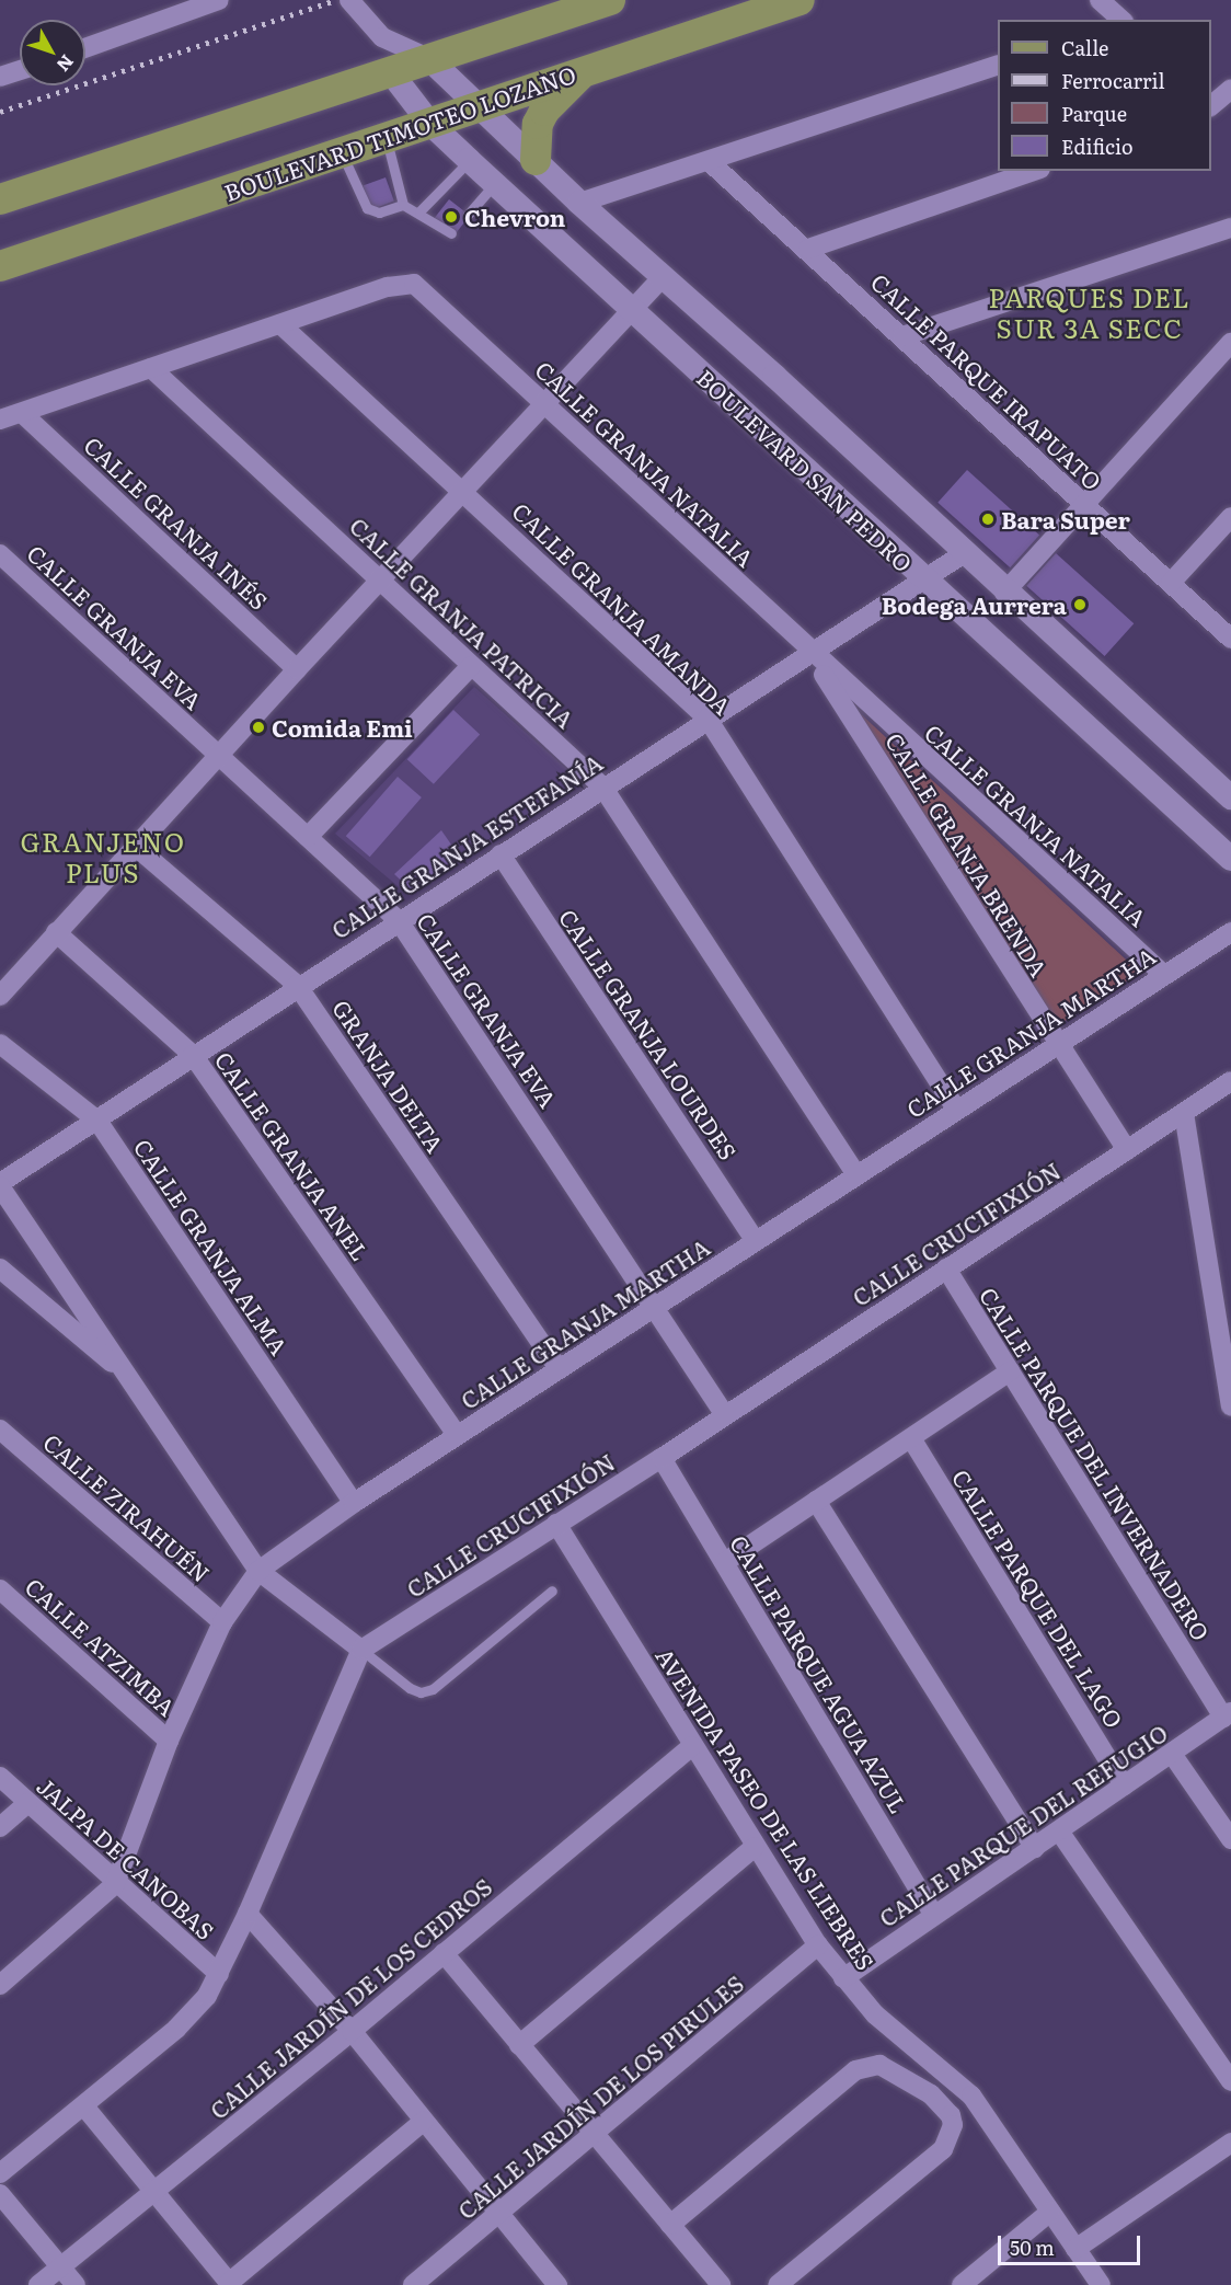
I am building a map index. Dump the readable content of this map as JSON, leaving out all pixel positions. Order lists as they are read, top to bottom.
{
  "streets": {
    "main road": ["BOULEVARD TIMOTEO LOZANO"],
    "street": [
      "CALLE PARQUE IRAPUATO",
      "CALLE GRANJA NATALIA",
      "BOULEVARD SAN PEDRO",
      "CALLE GRANJA INÉS",
      "CALLE GRANJA AMANDA",
      "CALLE GRANJA PATRICIA",
      "CALLE GRANJA EVA",
      "CALLE GRANJA ESTEFANÍA",
      "CALLE GRANJA BRENDA",
      "CALLE GRANJA MARTHA",
      "CALLE GRANJA LOURDES",
      "GRANJA DELTA",
      "CALLE GRANJA ANEL",
      "CALLE CRUCIFIXIÓN",
      "CALLE GRANJA ALMA",
      "CALLE PARQUE DEL INVERNADERO",
      "CALLE ZIRAHUÉN",
      "CALLE PARQUE DEL LAGO",
      "CALLE ATZIMBA",
      "CALLE PARQUE AGUA AZUL",
      "AVENIDA PASEO DE LAS LIEBRES",
      "CALLE PARQUE DEL REFUGIO",
      "JALPA DE CANOBAS",
      "CALLE JARDÍN DE LOS CEDROS",
      "CALLE JARDÍN DE LOS PIRULES"
    ]
  },
  "crossings": [
    ["BOULEVARD TIMOTEO LOZANO", "BOULEVARD SAN PEDRO"],
    ["CALLE GRANJA NATALIA", "CALLE GRANJA INÉS"],
    ["CALLE GRANJA NATALIA", "CALLE GRANJA AMANDA"],
    ["CALLE GRANJA NATALIA", "CALLE GRANJA PATRICIA"],
    ["CALLE GRANJA NATALIA", "CALLE GRANJA ESTEFANÍA"],
    ["CALLE GRANJA NATALIA", "CALLE GRANJA BRENDA"],
    ["CALLE GRANJA NATALIA", "CALLE GRANJA MARTHA"],
    ["BOULEVARD SAN PEDRO", "CALLE GRANJA ESTEFANÍA"],
    ["CALLE GRANJA AMANDA", "CALLE GRANJA ESTEFANÍA"],
    ["CALLE GRANJA AMANDA", "CALLE GRANJA MARTHA"],
    ["CALLE GRANJA PATRICIA", "CALLE GRANJA ESTEFANÍA"],
    ["CALLE GRANJA PATRICIA", "CALLE GRANJA MARTHA"],
    ["CALLE GRANJA EVA", "CALLE GRANJA ESTEFANÍA"],
    ["CALLE GRANJA EVA", "CALLE GRANJA MARTHA"],
    ["CALLE GRANJA EVA", "CALLE CRUCIFIXIÓN"],
    ["CALLE GRANJA ESTEFANÍA", "CALLE GRANJA BRENDA"],
    ["CALLE GRANJA ESTEFANÍA", "CALLE GRANJA LOURDES"],
    ["CALLE GRANJA ESTEFANÍA", "GRANJA DELTA"],
    ["CALLE GRANJA ESTEFANÍA", "CALLE GRANJA ANEL"],
    ["CALLE GRANJA ESTEFANÍA", "CALLE GRANJA ALMA"],
    ["CALLE GRANJA BRENDA", "CALLE GRANJA MARTHA"],
    ["CALLE GRANJA BRENDA", "CALLE CRUCIFIXIÓN"],
    ["CALLE GRANJA MARTHA", "CALLE GRANJA LOURDES"],
    ["CALLE GRANJA MARTHA", "GRANJA DELTA"],
    ["CALLE GRANJA MARTHA", "CALLE GRANJA ANEL"],
    ["CALLE GRANJA MARTHA", "CALLE GRANJA ALMA"],
    ["CALLE GRANJA MARTHA", "CALLE ZIRAHUÉN"],
    ["CALLE GRANJA MARTHA", "CALLE ATZIMBA"],
    ["CALLE GRANJA MARTHA", "JALPA DE CANOBAS"],
    ["CALLE CRUCIFIXIÓN", "CALLE PARQUE DEL INVERNADERO"],
    ["CALLE CRUCIFIXIÓN", "CALLE PARQUE AGUA AZUL"],
    ["CALLE CRUCIFIXIÓN", "AVENIDA PASEO DE LAS LIEBRES"],
    ["CALLE PARQUE DEL INVERNADERO", "CALLE PARQUE DEL REFUGIO"],
    ["CALLE PARQUE DEL LAGO", "CALLE PARQUE DEL REFUGIO"],
    ["CALLE PARQUE AGUA AZUL", "CALLE PARQUE DEL REFUGIO"],
    ["AVENIDA PASEO DE LAS LIEBRES", "CALLE PARQUE DEL REFUGIO"],
    ["AVENIDA PASEO DE LAS LIEBRES", "CALLE JARDÍN DE LOS CEDROS"],
    ["AVENIDA PASEO DE LAS LIEBRES", "CALLE JARDÍN DE LOS PIRULES"]
  ],
  "districts": ["PARQUES DEL SUR 3A SECC", "GRANJENO PLUS"],
  "places": [
    "Chevron",
    "Bara Super",
    "Bodega Aurrera",
    "Comida Emi"
  ],
  "legend": [
    "Calle",
    "Ferrocarril",
    "Parque",
    "Edificio"
  ],
  "scale_bar": "50 m",
  "north": "bottom right"
}
